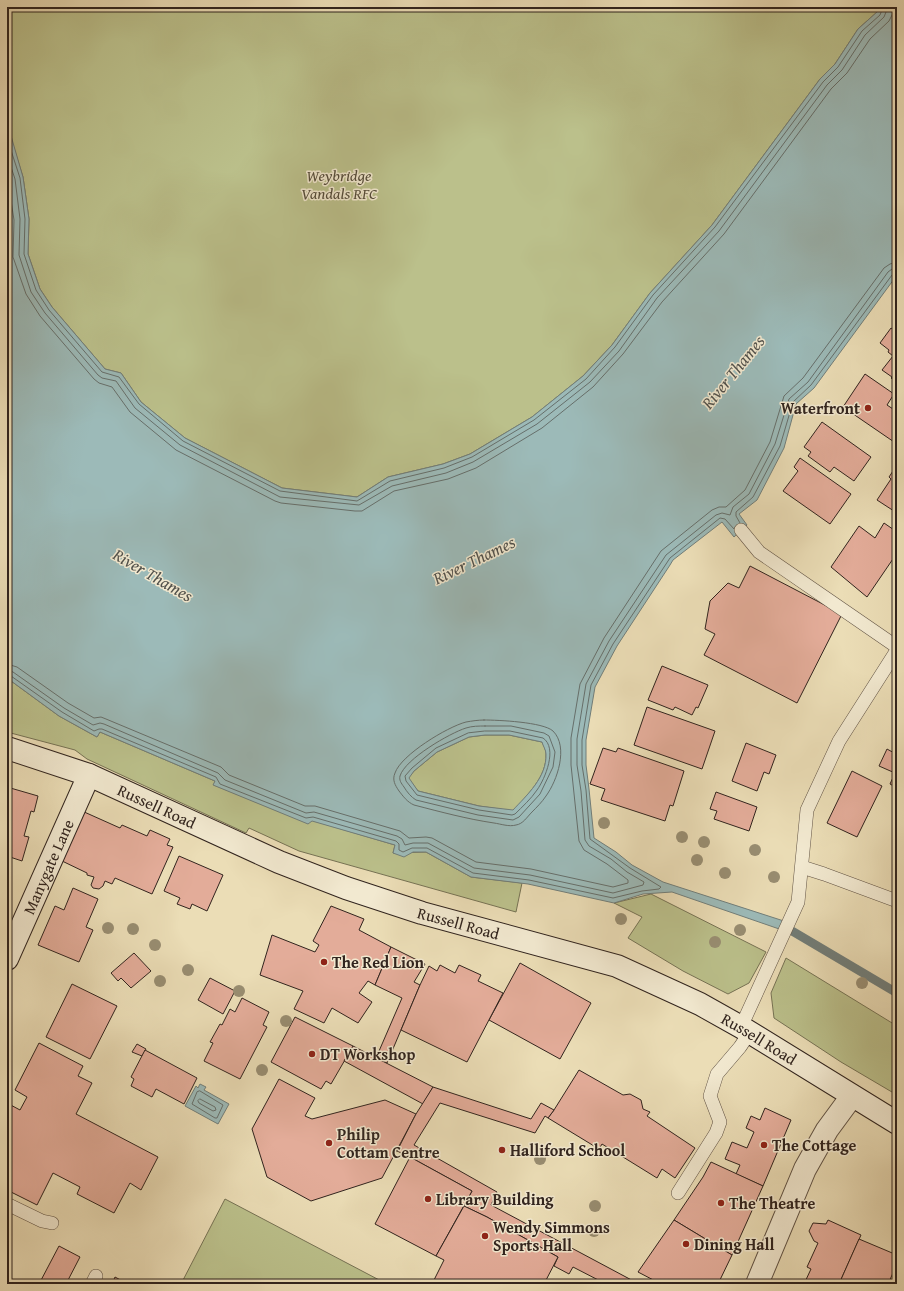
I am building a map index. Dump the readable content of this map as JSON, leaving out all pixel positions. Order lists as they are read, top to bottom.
{
  "streets": {
    "main road": ["Russell Road", "Manygate Lane"]
  },
  "crossings": [
    ["Russell Road", "Manygate Lane"]
  ],
  "water": ["River Thames"],
  "parks": ["Weybridge Vandals RFC"],
  "places": [
    "Waterfront",
    "The Red Lion",
    "DT Workshop",
    "Philip Cottam Centre",
    "The Cottage",
    "Halliford School",
    "Library Building",
    "The Theatre",
    "Wendy Simmons Sports Hall",
    "Dining Hall"
  ]
}
